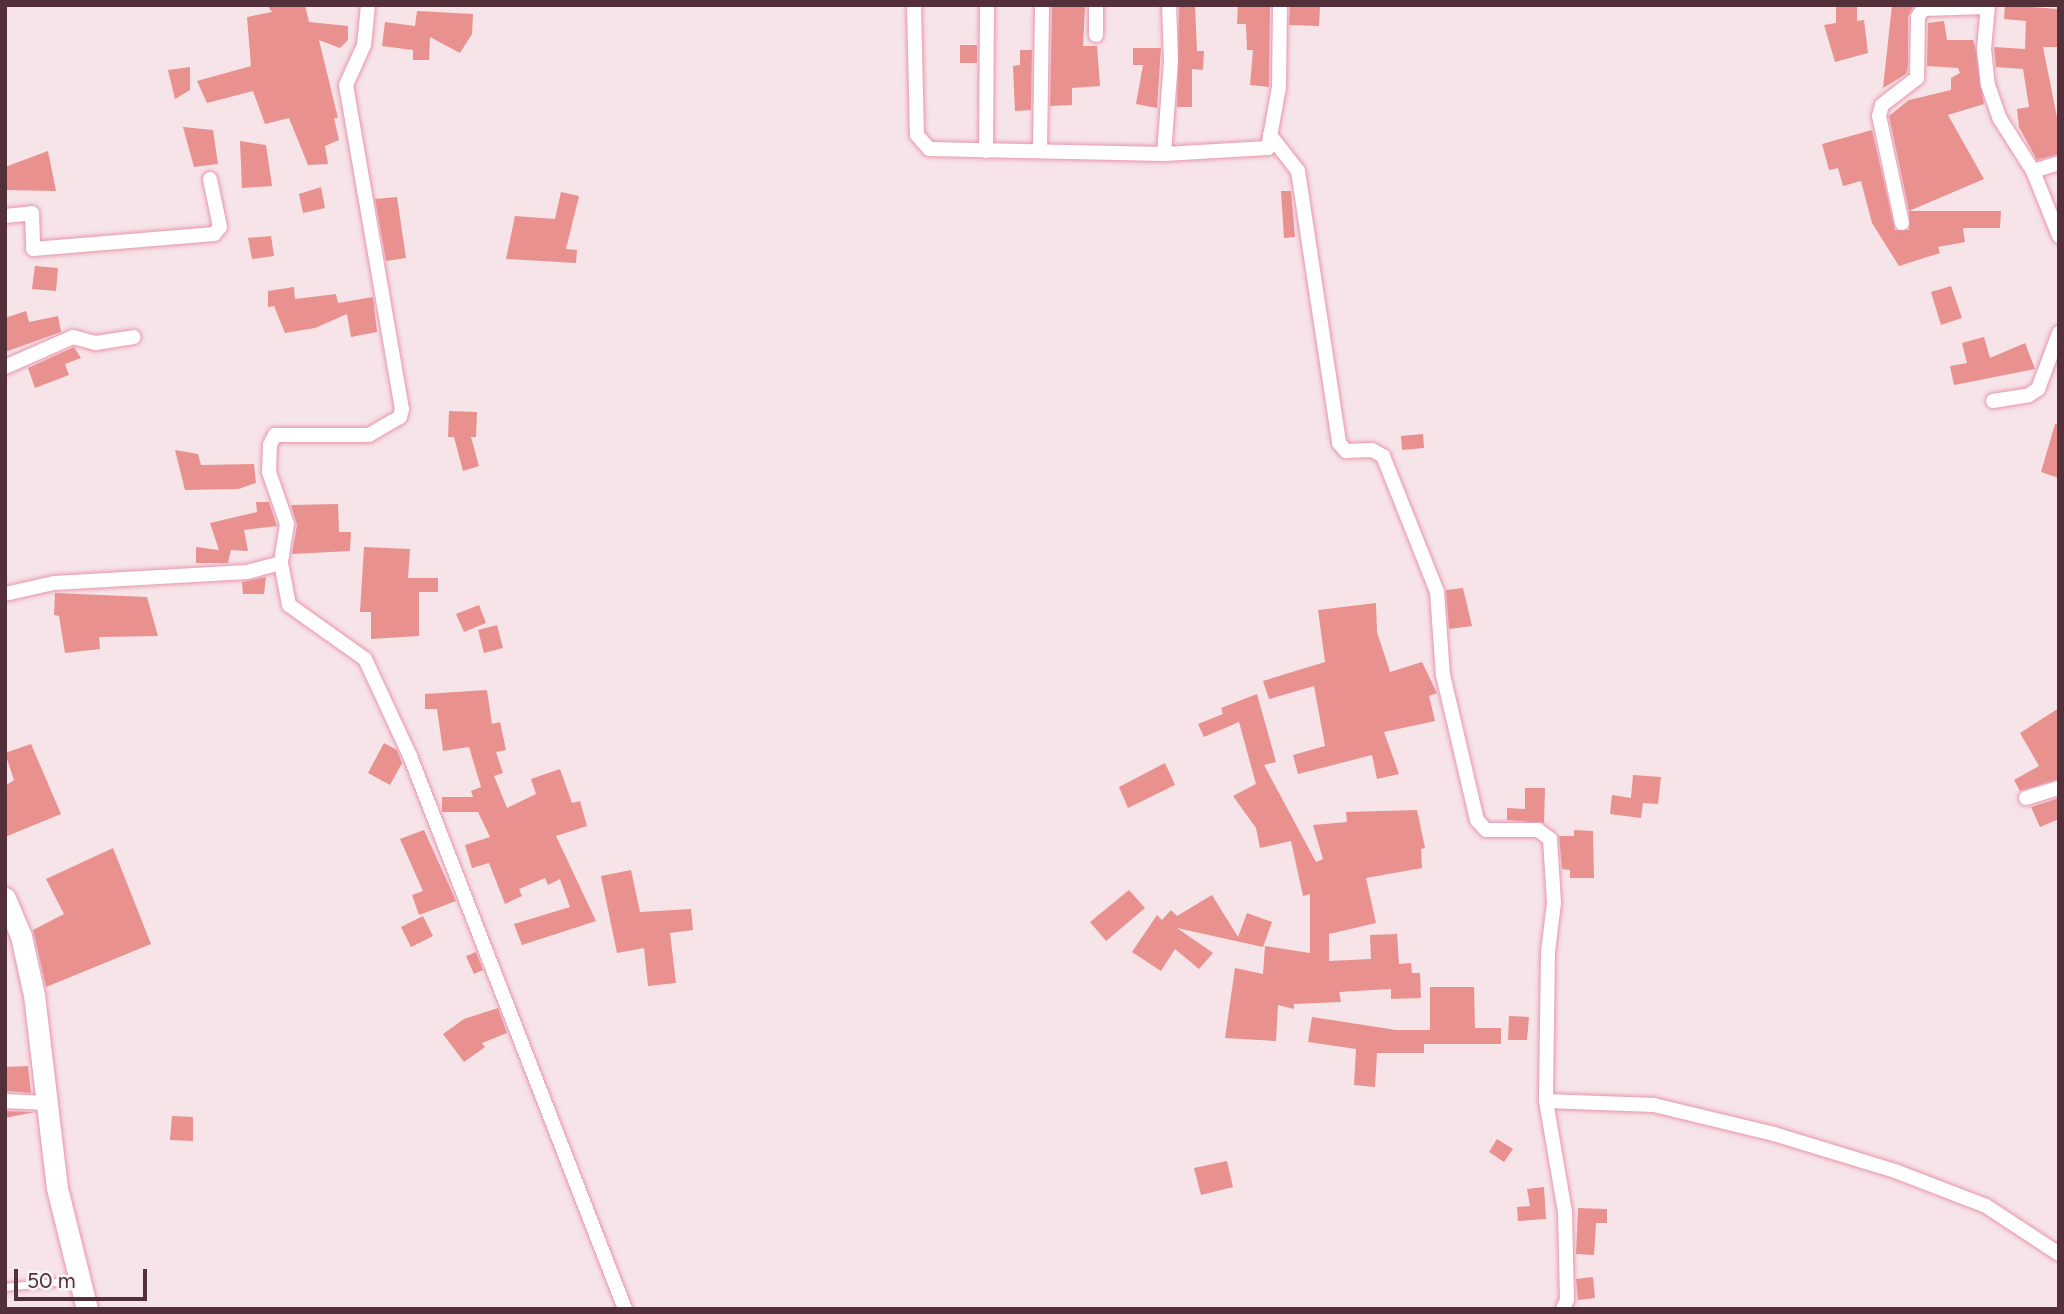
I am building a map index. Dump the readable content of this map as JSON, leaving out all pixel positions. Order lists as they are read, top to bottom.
{
  "scale_bar": "50 m"
}
